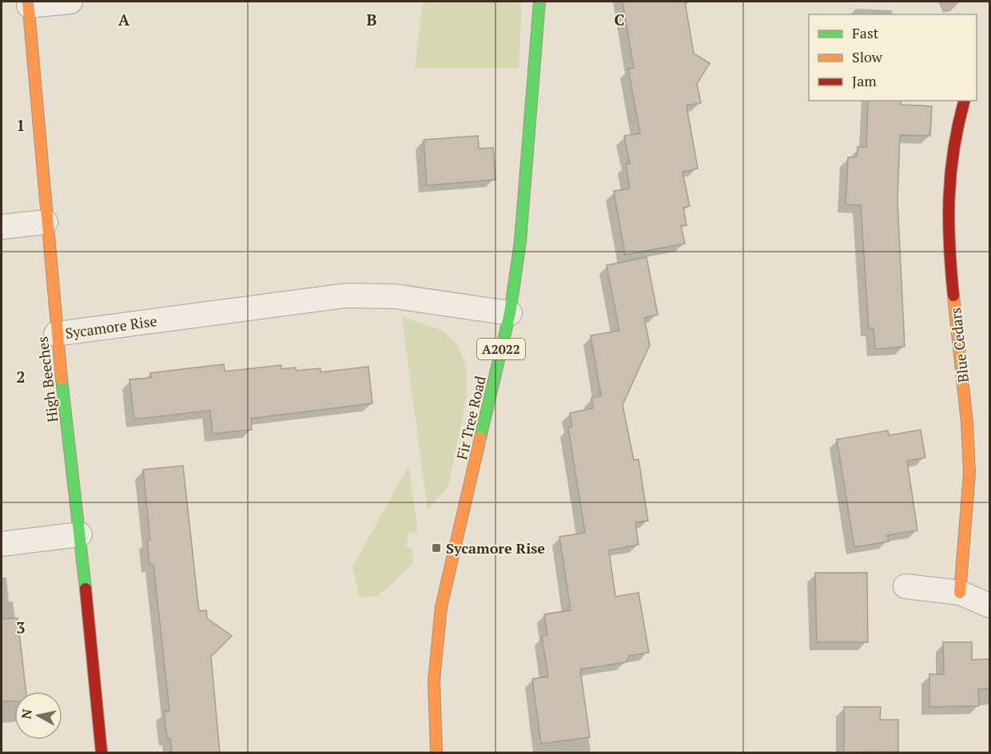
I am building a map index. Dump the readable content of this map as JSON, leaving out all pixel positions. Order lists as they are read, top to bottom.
{
  "streets": {
    "street": [
      "Sycamore Rise",
      "Blue Cedars",
      "A2022",
      "High Beeches",
      "Fir Tree Road"
    ]
  },
  "crossings": [
    ["Sycamore Rise", "High Beeches"],
    ["Sycamore Rise", "Fir Tree Road"]
  ],
  "places": {
    "transit": ["Sycamore Rise"]
  },
  "legend": ["Fast", "Slow", "Jam"],
  "north": "left",
  "grid": {
    "columns": ["A", "B", "C"],
    "rows": ["1", "2", "3"]
  }
}
